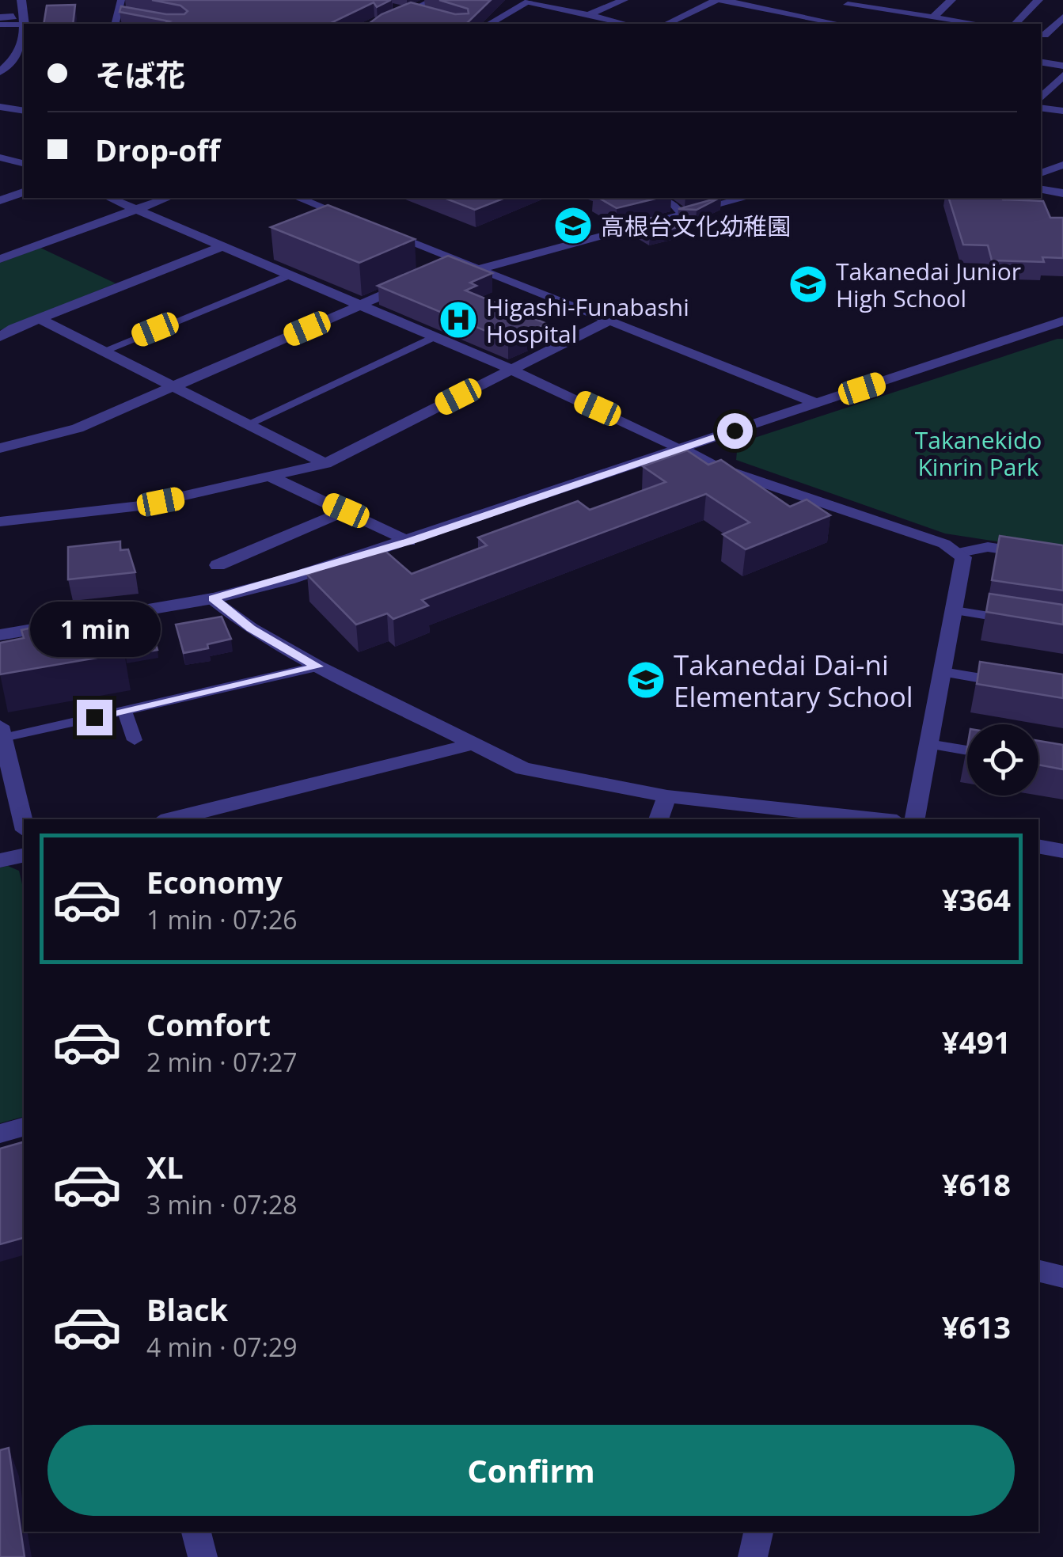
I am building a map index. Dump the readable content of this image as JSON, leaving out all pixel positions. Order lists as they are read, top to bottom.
{
  "parks": ["Takanekido Kinrin Park"],
  "places": {
    "school or university": ["高根台文化幼稚園", "Takanedai Junior High School", "Takanedai Dai-ni Elementary School"],
    "hospital": ["Higashi-Funabashi Hospital"]
  },
  "page": {
    "banner": ["そば花", "Drop-off"],
    "bubble": "1 min",
    "list": [
      {
        "name": "Economy",
        "note": "1 min · 07:26",
        "value": "¥364"
      },
      {
        "name": "Comfort",
        "note": "2 min · 07:27",
        "value": "¥491"
      },
      {
        "name": "XL",
        "note": "3 min · 07:28",
        "value": "¥618"
      },
      {
        "name": "Black",
        "note": "4 min · 07:29",
        "value": "¥613"
      }
    ],
    "buttons": "Confirm"
  }
}
